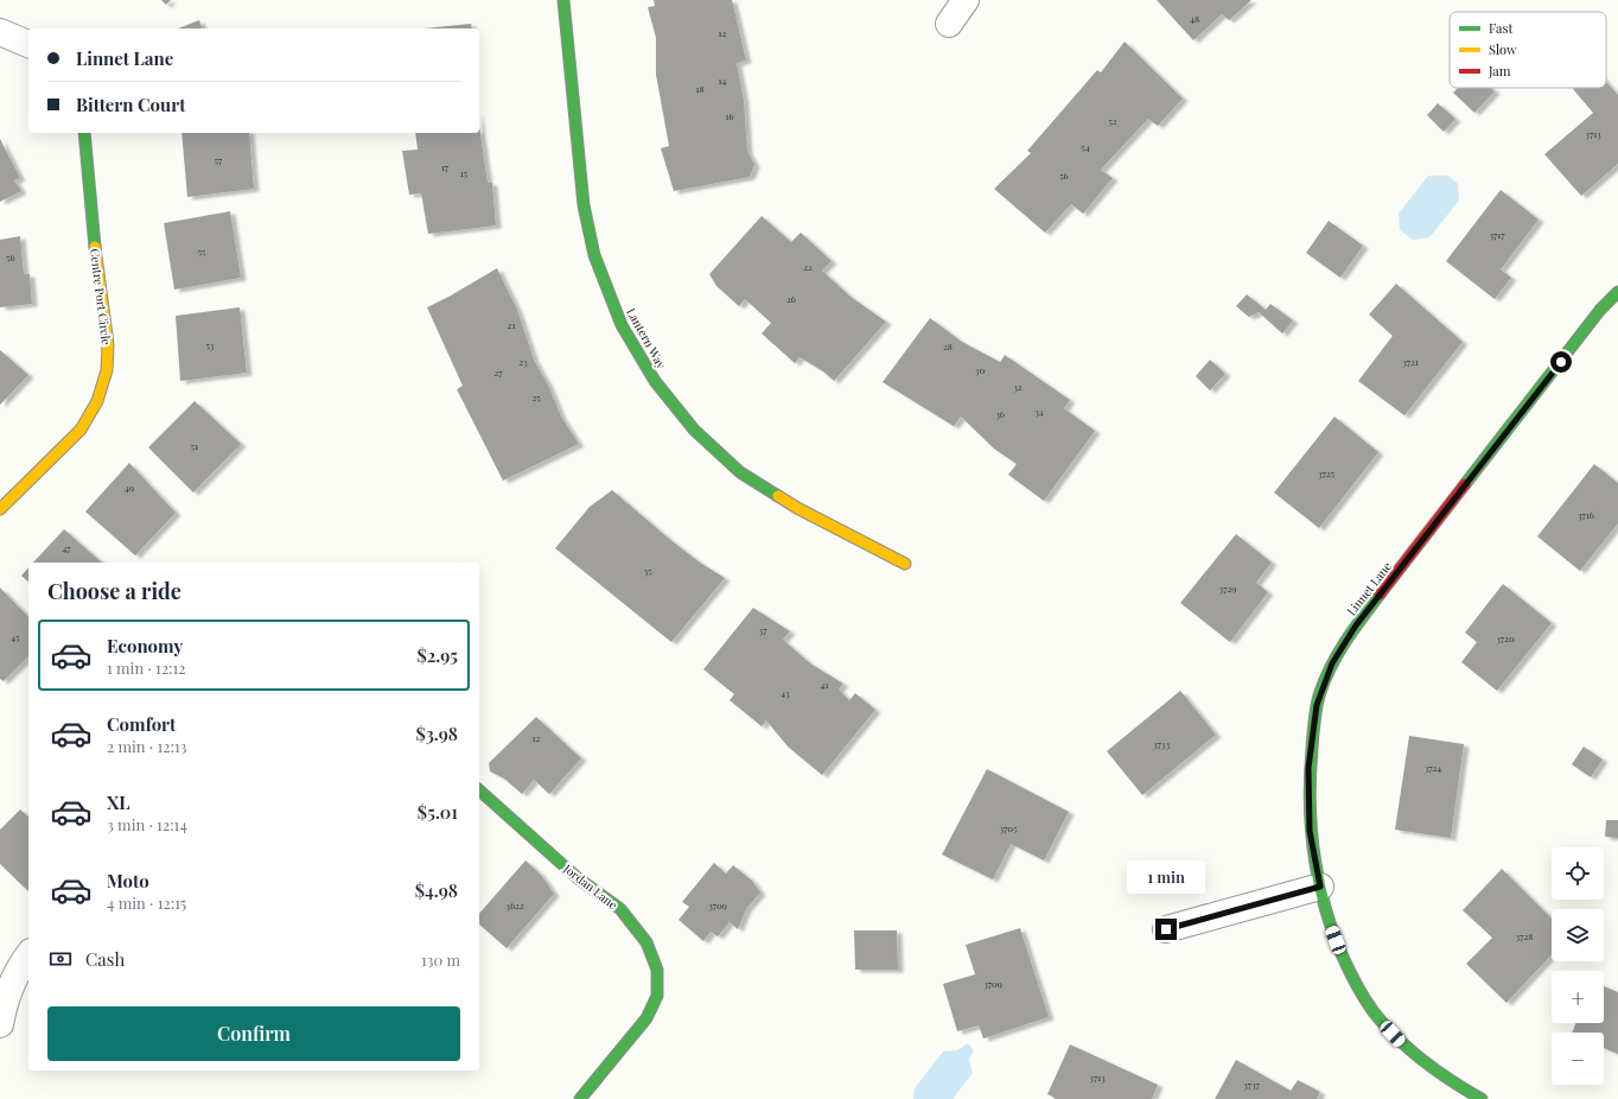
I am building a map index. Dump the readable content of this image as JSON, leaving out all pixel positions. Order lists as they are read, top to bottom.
{
  "streets": {
    "street": [
      "Centre Port Circle",
      "Lantern Way",
      "Linnet Lane",
      "Jordan Lane"
    ]
  },
  "house_numbers": [
    "48",
    "12",
    "14",
    "18",
    "16",
    "52",
    "3713",
    "54",
    "57",
    "17",
    "15",
    "56",
    "3717",
    "55",
    "56",
    "22",
    "26",
    "21",
    "53",
    "28",
    "23",
    "3721",
    "30",
    "27",
    "32",
    "25",
    "34",
    "36",
    "51",
    "3725",
    "49",
    "3716",
    "47",
    "35",
    "3729",
    "37",
    "45",
    "3720",
    "41",
    "43",
    "12",
    "3733",
    "3724",
    "3705",
    "3622",
    "3709",
    "3728",
    "3709",
    "3713",
    "3737"
  ],
  "legend": ["Fast", "Slow", "Jam"],
  "page": {
    "banner": ["Linnet Lane", "Bittern Court"],
    "heading": "Choose a ride",
    "list": [
      {
        "name": "Economy",
        "note": "1 min · 12:12",
        "value": "$2.95"
      },
      {
        "name": "Comfort",
        "note": "2 min · 12:13",
        "value": "$3.98"
      },
      {
        "name": "XL",
        "note": "3 min · 12:14",
        "value": "$5.01"
      },
      {
        "name": "Moto",
        "note": "4 min · 12:15",
        "value": "$4.98"
      }
    ],
    "map_buttons": ["+", "−"],
    "bubble": "1 min",
    "pay": ["Cash", "130 m"],
    "buttons": "Confirm"
  }
}
